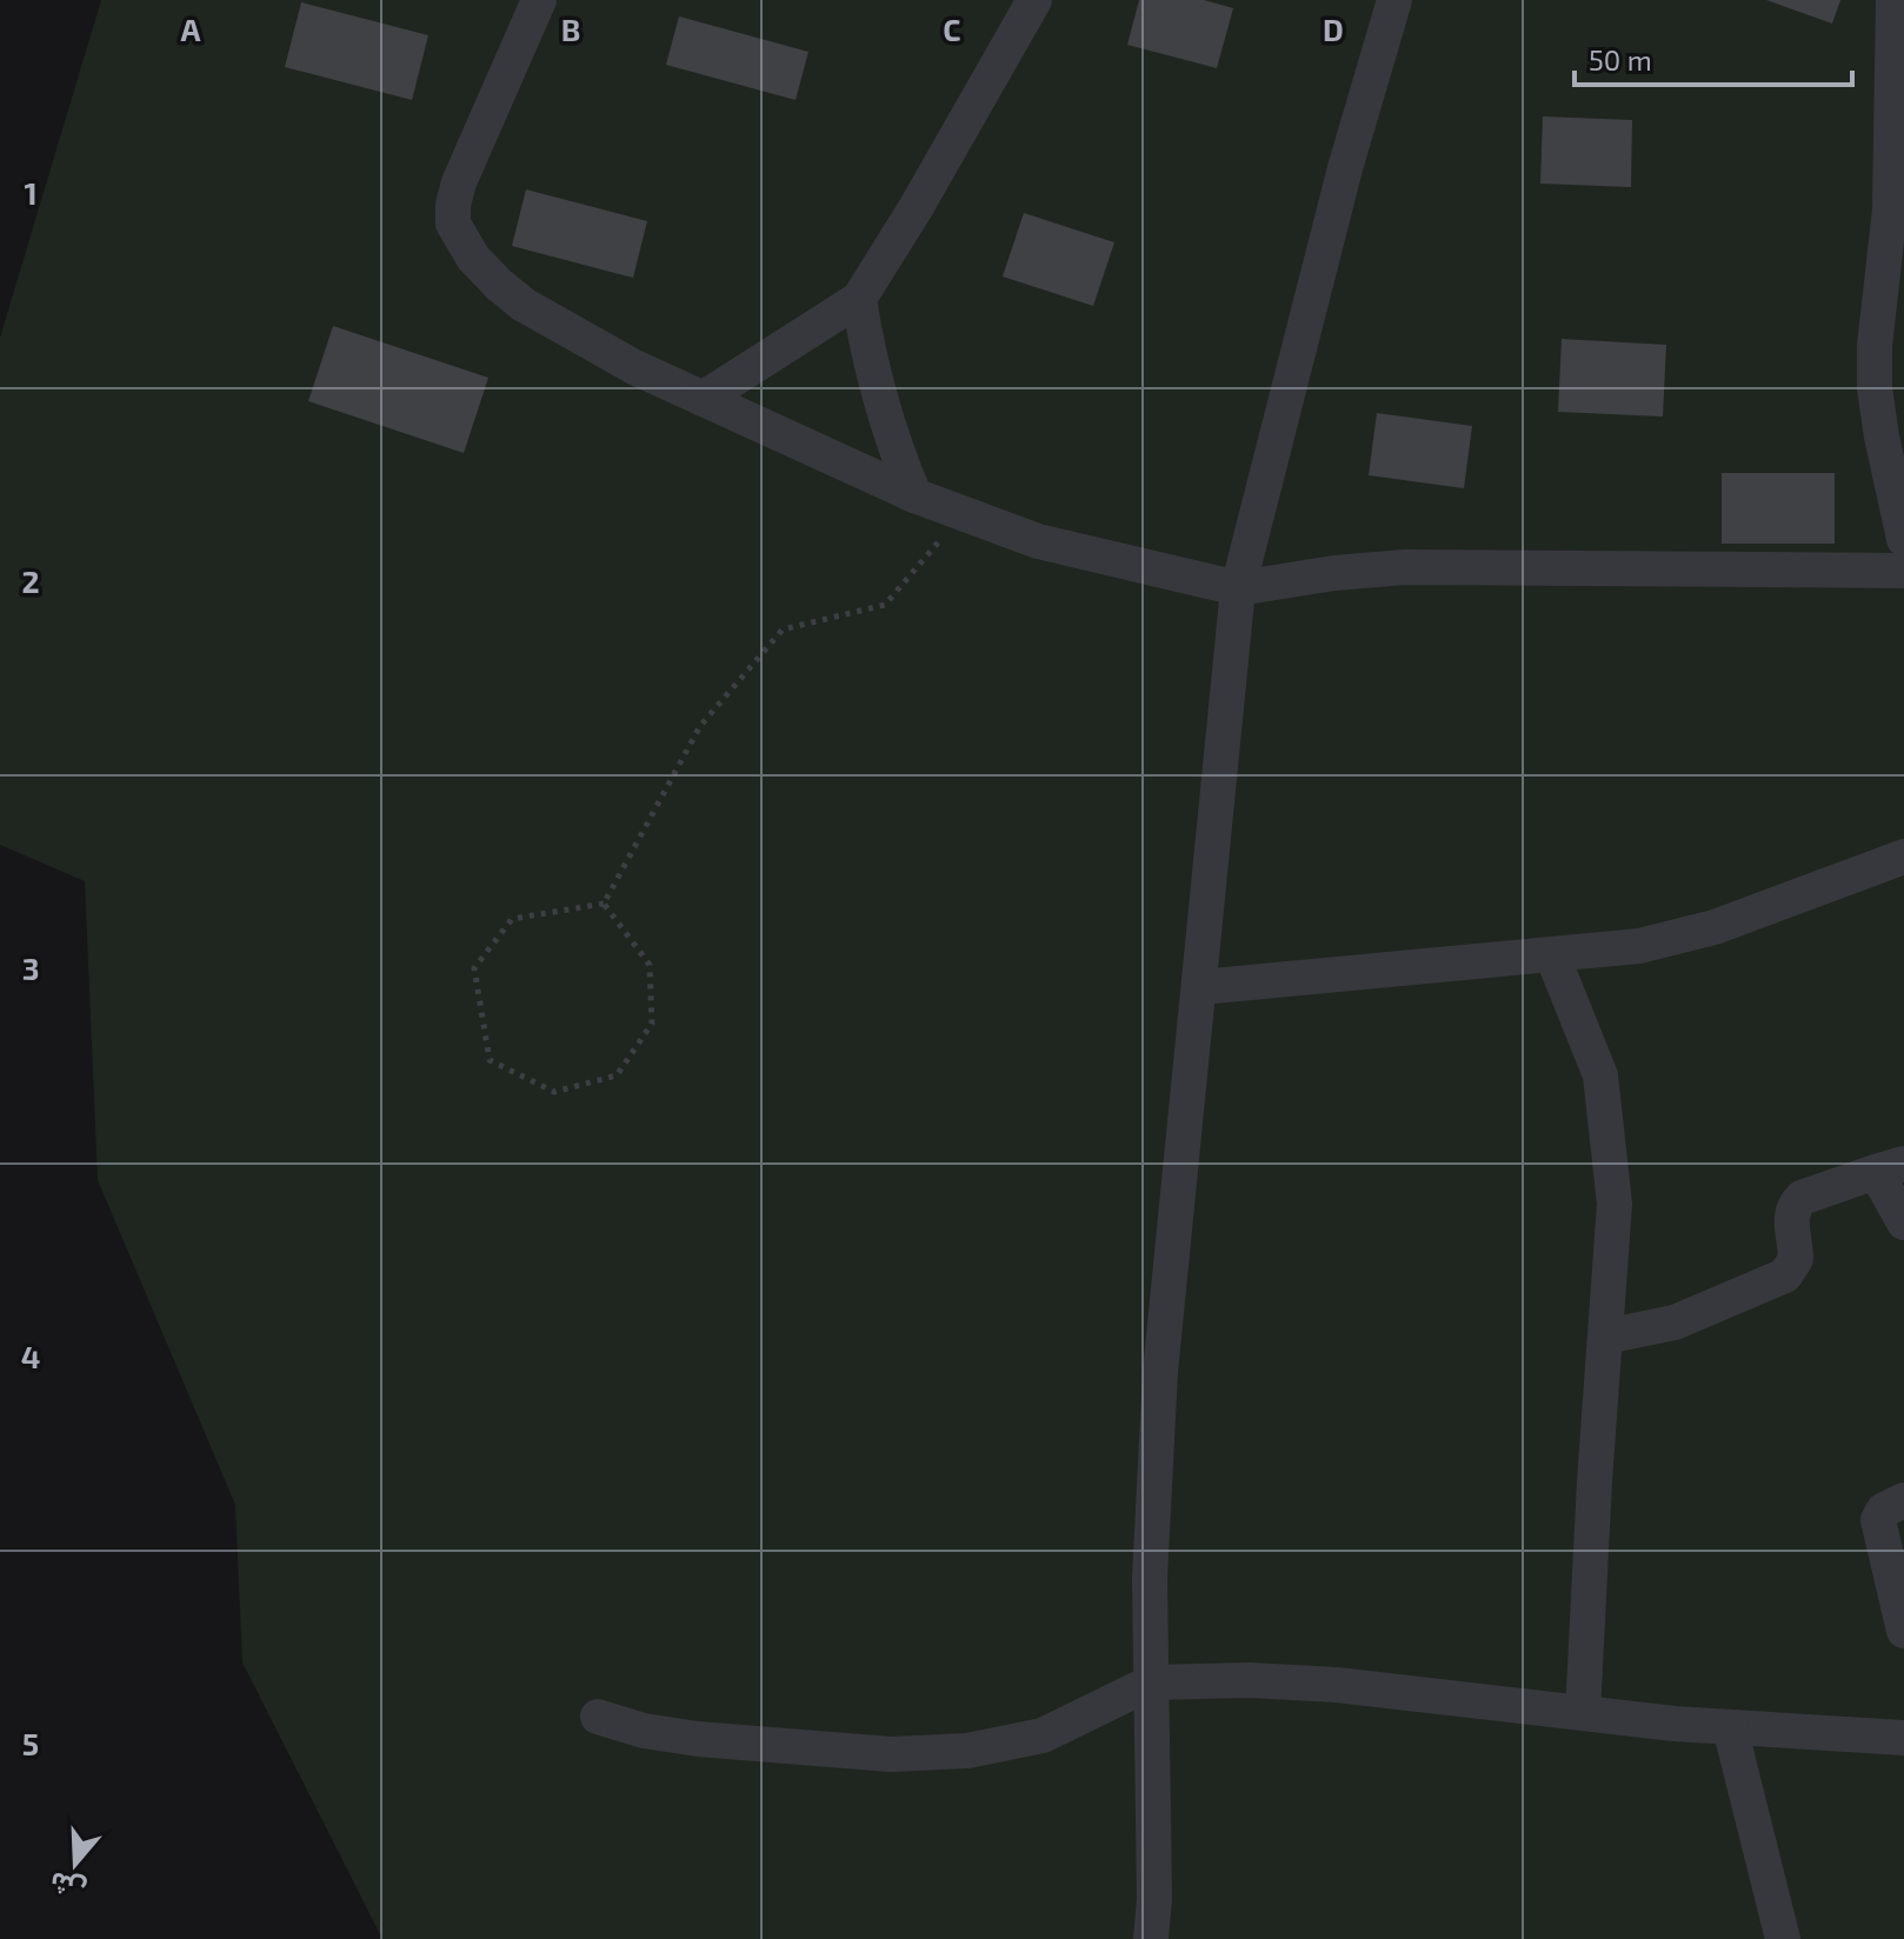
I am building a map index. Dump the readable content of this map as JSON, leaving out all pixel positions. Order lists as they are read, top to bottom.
{
  "scale_bar": "50 m",
  "north": "bottom",
  "grid": {
    "columns": [
      "A",
      "B",
      "C",
      "D"
    ],
    "rows": [
      "1",
      "2",
      "3",
      "4",
      "5"
    ]
  }
}
